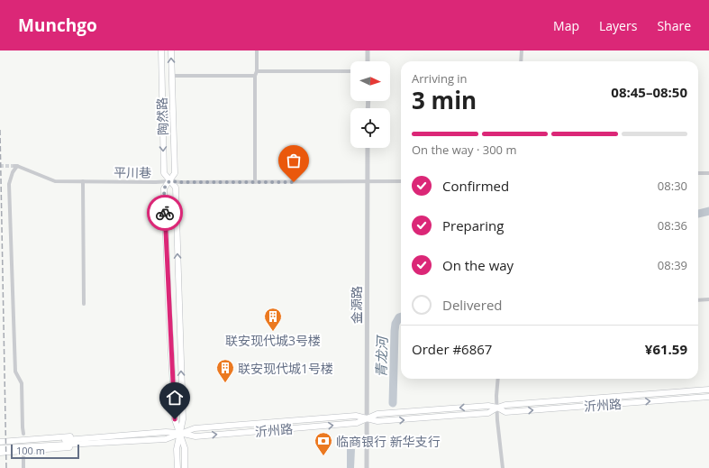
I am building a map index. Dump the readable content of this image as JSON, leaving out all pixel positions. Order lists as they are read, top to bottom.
{
  "streets": {
    "main road": ["陶然路", "沂州路"],
    "street": ["平川巷", "金源路"]
  },
  "crossings": [
    ["陶然路", "平川巷"],
    ["陶然路", "沂州路"],
    ["平川巷", "金源路"],
    ["金源路", "沂州路"]
  ],
  "water": ["青龙河"],
  "places": {
    "building": ["联安现代城3号楼", "联安现代城1号楼"],
    "bank": ["临商银行 新华支行"]
  },
  "scale_bar": "100 m",
  "north": "right",
  "page": {
    "header": "Munchgo",
    "nav": ["Map", "Layers", "Share"],
    "heading": ["3 min", "Arriving in", "08:45–08:50"],
    "panel": ["Order #6867", "¥61.59"],
    "bar": "On the way · 300 m",
    "list": [
      ["Confirmed", "08:30"],
      ["Preparing", "08:36"],
      ["On the way", "08:39"],
      "Delivered"
    ],
    "scale": "100 m"
  }
}
